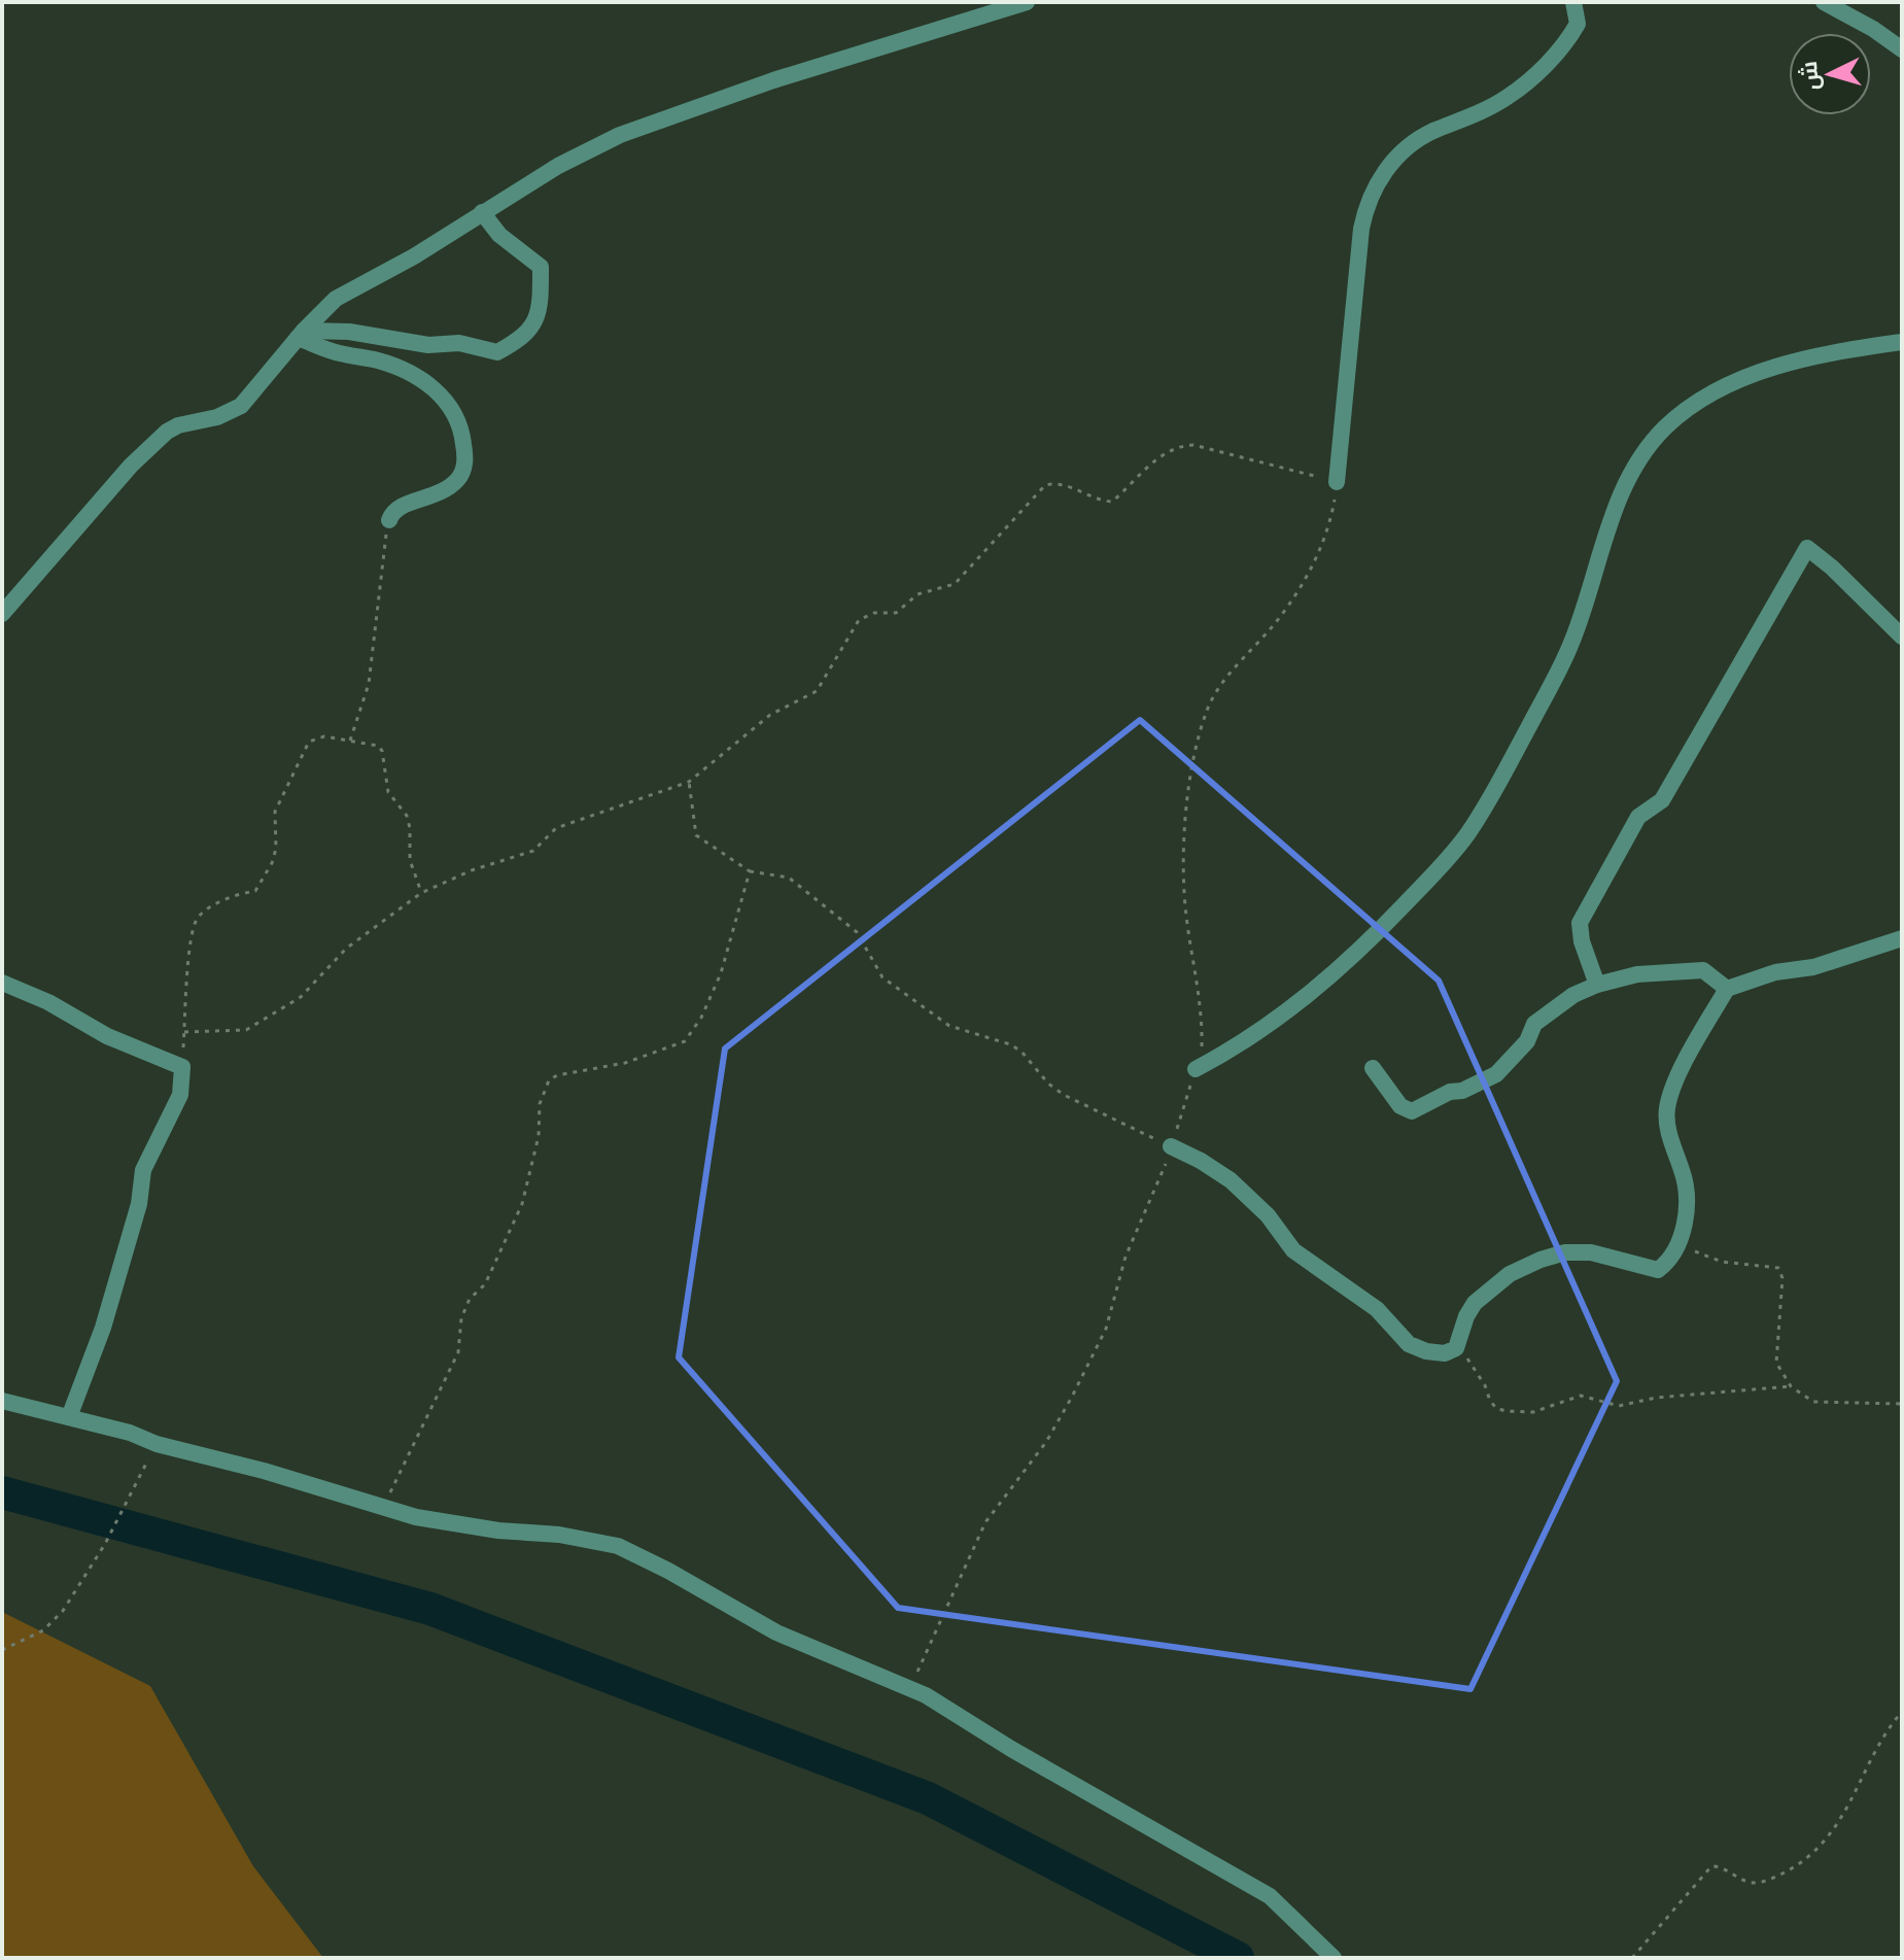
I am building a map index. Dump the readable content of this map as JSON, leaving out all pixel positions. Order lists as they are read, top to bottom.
{
  "north": "left"
}
